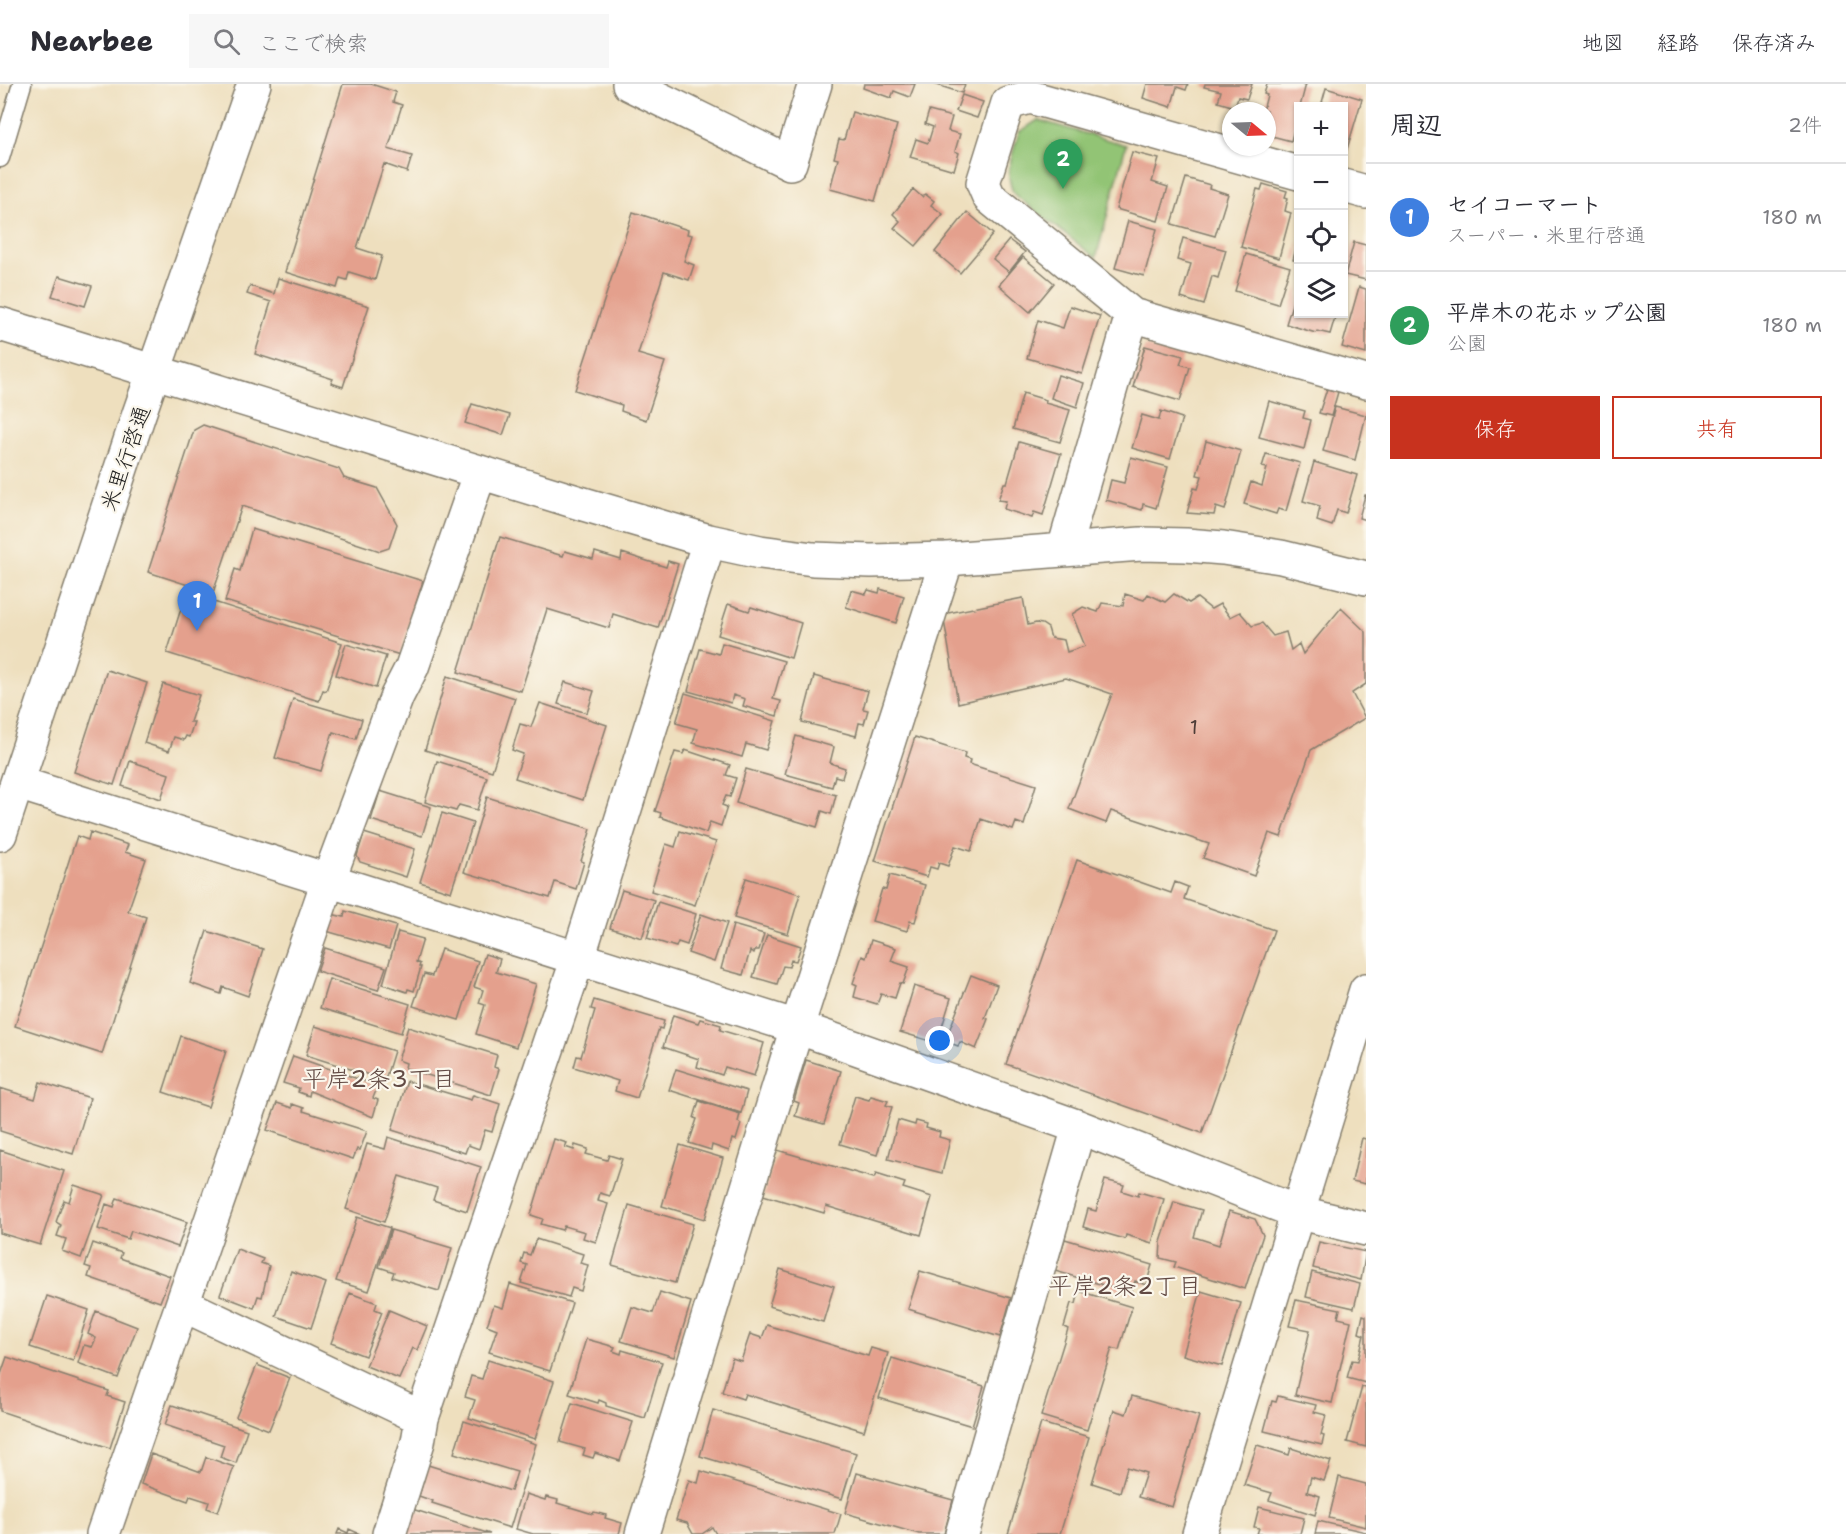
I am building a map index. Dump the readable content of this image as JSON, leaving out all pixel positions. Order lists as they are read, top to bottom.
{
  "streets": {
    "street": ["米里行啓通"]
  },
  "districts": ["平岸2条3丁目", "平岸2条2丁目"],
  "house_numbers": ["1"],
  "north": "right",
  "page": {
    "header": "Nearbee",
    "search": "ここで検索",
    "nav": ["地図", "経路", "保存済み"],
    "heading": ["周辺", "2件"],
    "map_buttons": ["+", "−"],
    "pins": ["2", "1"],
    "list": [
      {
        "mark": "1",
        "name": "セイコーマート",
        "note": "スーパー · 米里行啓通",
        "value": "180 m"
      },
      {
        "mark": "2",
        "name": "平岸木の花ホップ公園",
        "note": "公園",
        "value": "180 m"
      }
    ],
    "buttons": ["保存", "共有"]
  }
}
